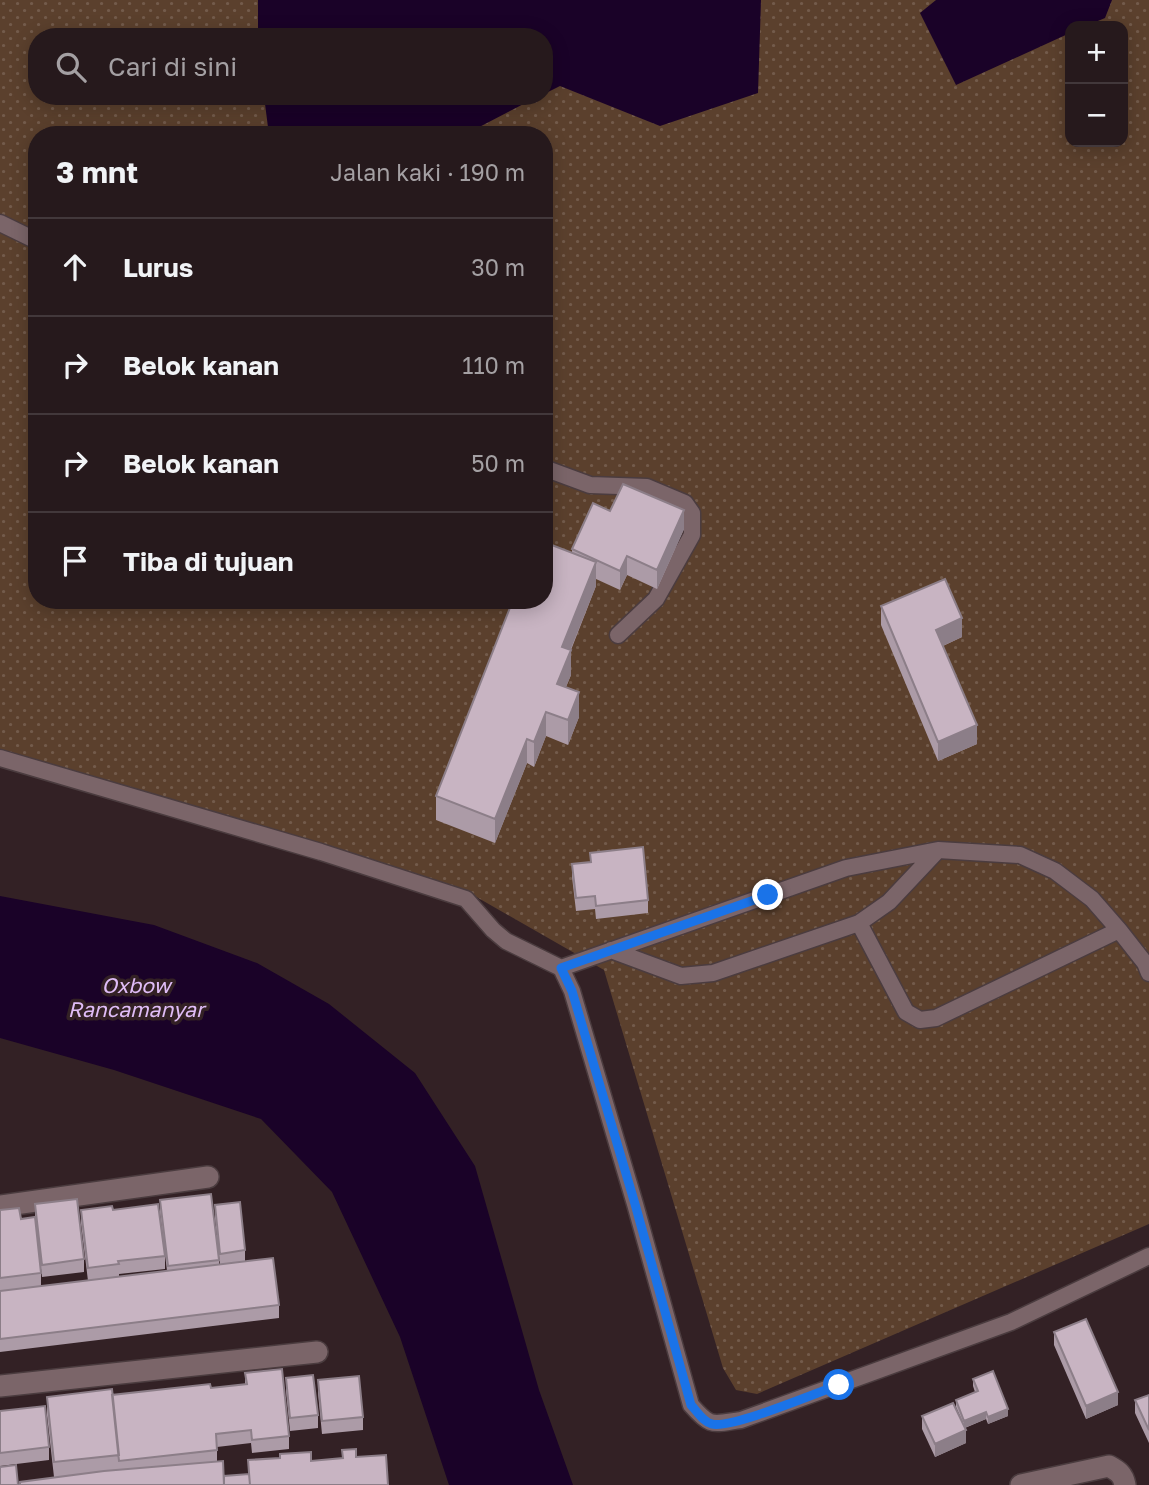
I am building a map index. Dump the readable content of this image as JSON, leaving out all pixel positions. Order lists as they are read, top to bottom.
{
  "water": ["Oxbow Rancamanyar"],
  "page": {
    "map_buttons": ["+", "−"],
    "search": "Cari di sini",
    "heading": ["3 mnt", "Jalan kaki · 190 m"],
    "list": [
      ["Lurus", "30 m"],
      ["Belok kanan", "110 m"],
      ["Belok kanan", "50 m"],
      "Tiba di tujuan"
    ]
  }
}
